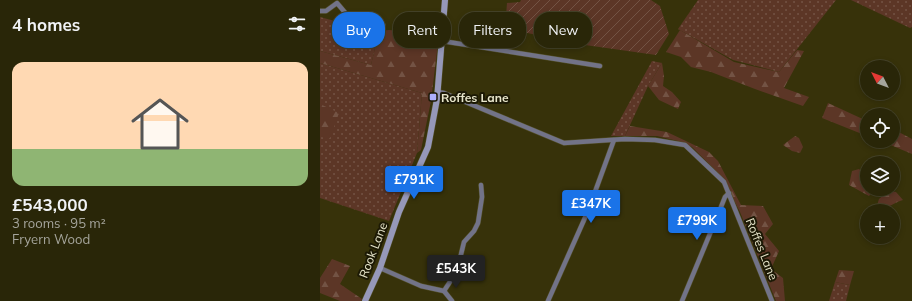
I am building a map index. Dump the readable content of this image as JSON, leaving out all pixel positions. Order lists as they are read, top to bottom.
{
  "streets": {
    "main road": ["Rook Lane"],
    "street": ["Roffes Lane"]
  },
  "crossings": [
    ["Roffes Lane", "Rook Lane"]
  ],
  "places": {
    "transit": ["Roffes Lane"]
  },
  "north": "top left",
  "page": {
    "heading": "4 homes",
    "chip": [
      "Buy",
      "Rent",
      "Filters",
      "New"
    ],
    "list": [
      {
        "name": "£543,000",
        "note": "3 rooms · 95 m² · Fryern Wood"
      }
    ],
    "map_buttons": "+",
    "price": [
      "£791K",
      "£347K",
      "£799K",
      "£543K"
    ]
  }
}
